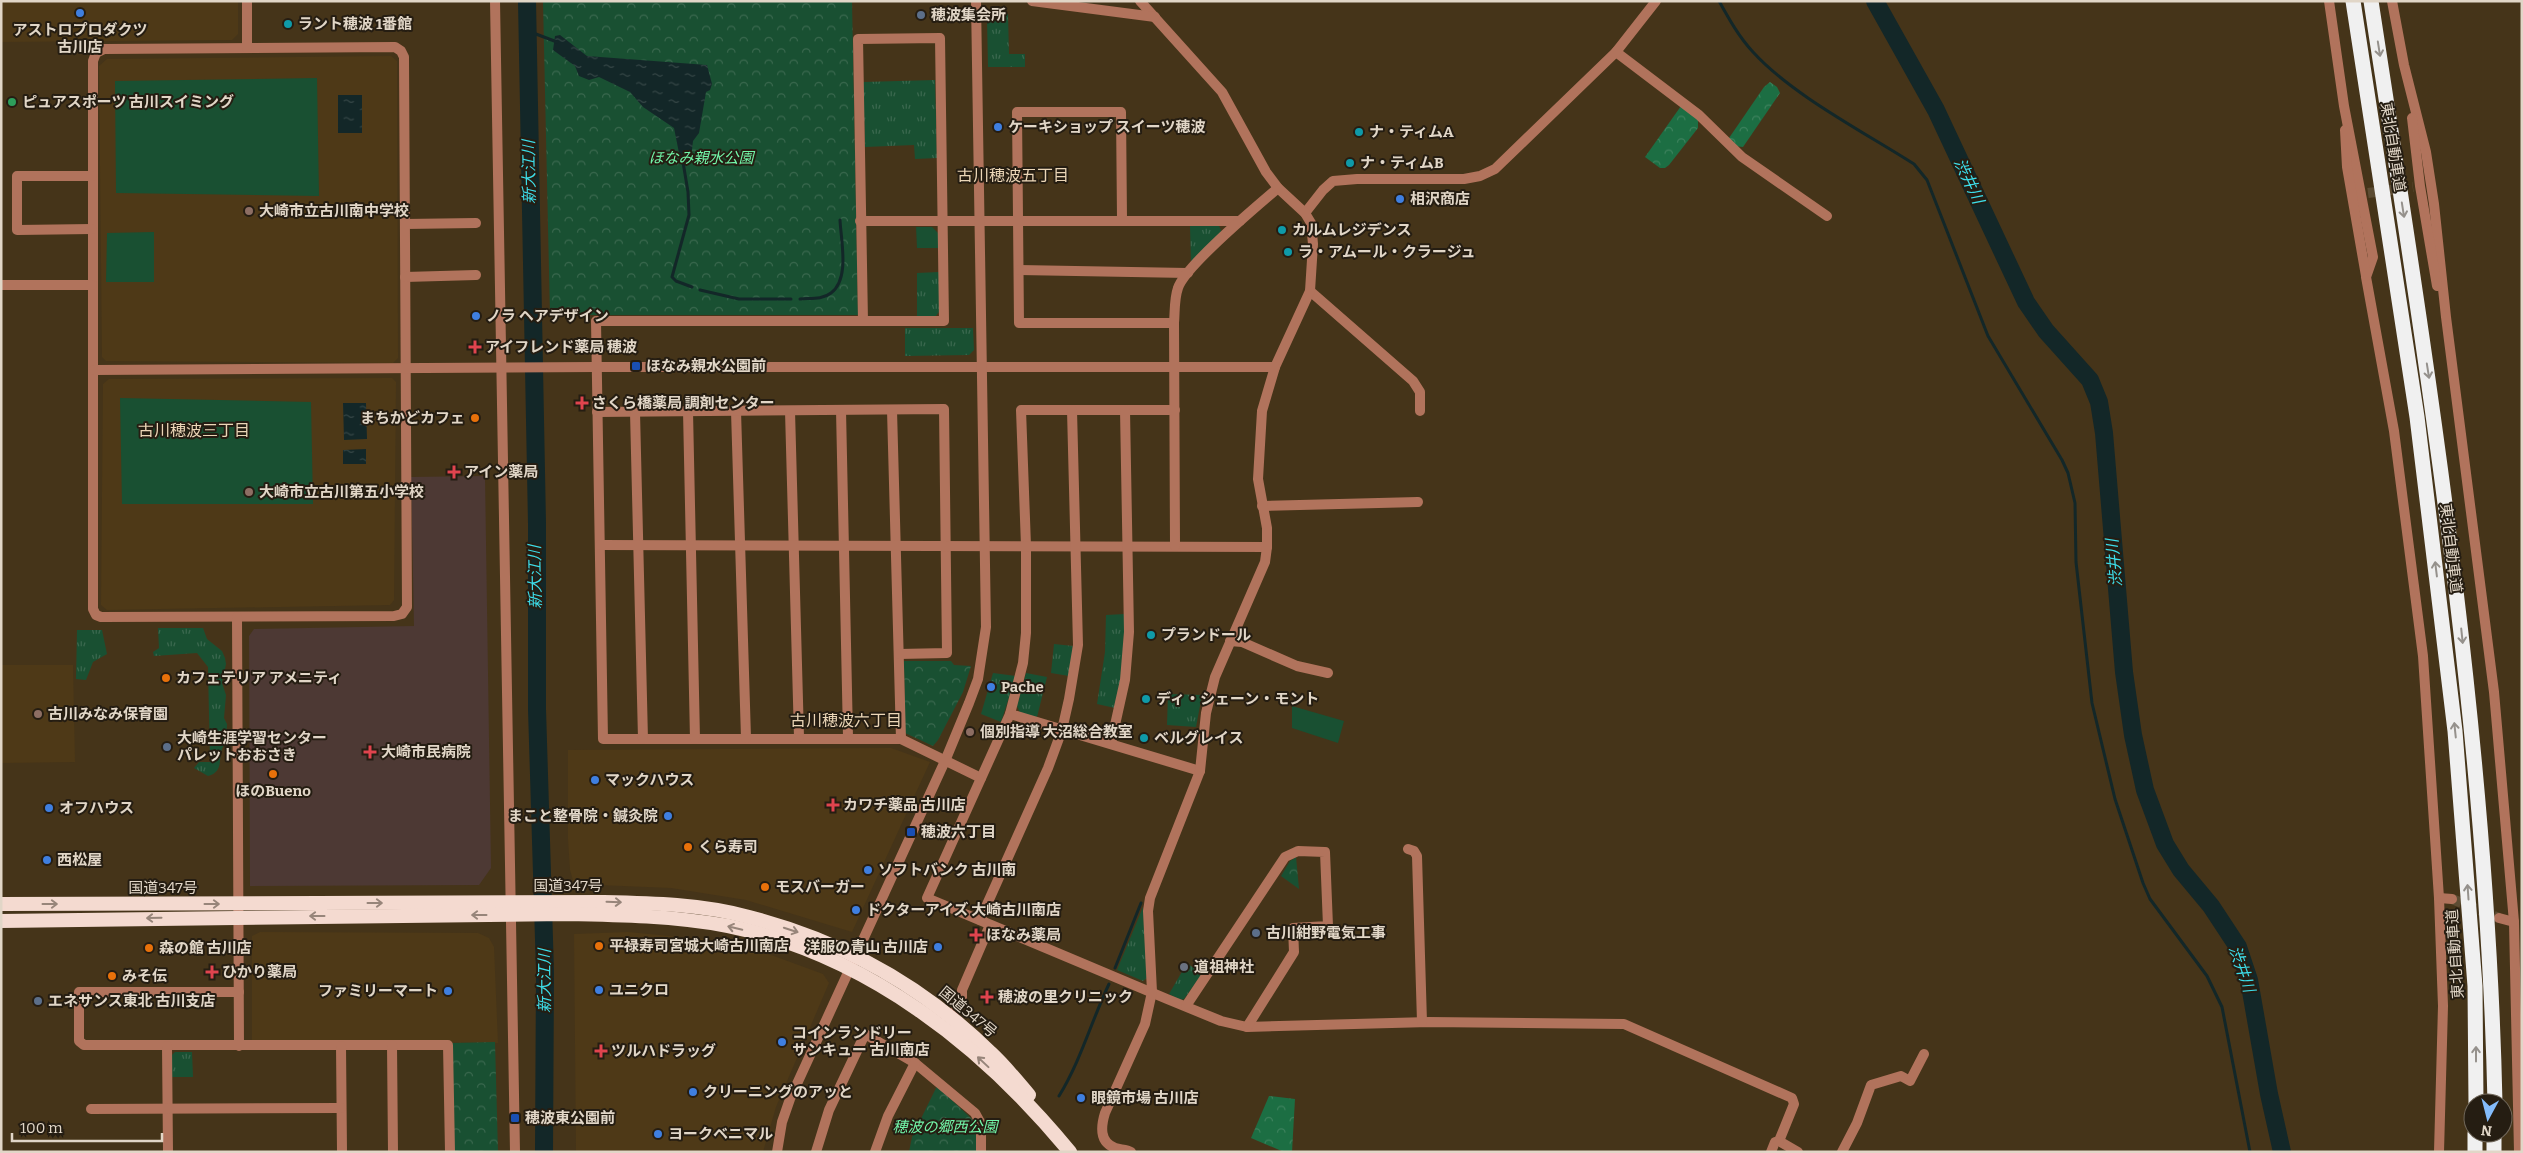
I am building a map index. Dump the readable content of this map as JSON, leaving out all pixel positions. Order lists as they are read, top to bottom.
{
  "streets": {
    "highway": ["東北自動車道", "国道347号"]
  },
  "districts": ["古川穂波五丁目", "古川穂波三丁目", "古川穂波六丁目"],
  "water": ["新大江川", "渋井川"],
  "parks": ["ほなみ親水公園", "穂波の郷西公園"],
  "places": {
    "other": [
      "アストロプロダクツ 古川店",
      "穂波集会所",
      "ラント穂波 1番館",
      "ピュアスポーツ 古川スイミング",
      "ケーキショップ スイーツ穂波",
      "ナ・ティムA",
      "ナ・ティムB",
      "相沢商店",
      "大崎市立古川南中学校",
      "カルムレジデンス",
      "ラ・アムール・クラージュ",
      "ノラ ヘアデザイン",
      "まちかどカフェ",
      "大崎市立古川第五小学校",
      "プランドール",
      "カフェテリア アメニティ",
      "Pache",
      "ディ・シェーン・モント",
      "古川みなみ保育園",
      "個別指導 大沼総合教室",
      "ベルグレイス",
      "大崎生涯学習センター パレットおおさき",
      "ほのBueno",
      "マックハウス",
      "オフハウス",
      "まこと整骨院・鍼灸院",
      "くら寿司",
      "西松屋",
      "ソフトバンク 古川南",
      "モスバーガー",
      "ドクターアイズ 大崎古川南店",
      "古川紺野電気工事",
      "平禄寿司宮城大崎古川南店",
      "洋服の青山 古川店",
      "森の館 古川店",
      "道祖神社",
      "みそ伝",
      "ユニクロ",
      "ファミリーマート",
      "エネサンス東北 古川支店",
      "コインランドリー サンキュー 古川南店",
      "クリーニングのアッと",
      "眼鏡市場 古川店",
      "ヨークベニマル"
    ],
    "health": [
      "アイフレンド薬局 穂波",
      "さくら橋薬局 調剤センター",
      "アイン薬局",
      "大崎市民病院",
      "カワチ薬品 古川店",
      "ほなみ薬局",
      "ひかり薬局",
      "穂波の里クリニック",
      "ツルハドラッグ"
    ],
    "transit": ["ほなみ親水公園前", "穂波六丁目", "穂波東公園前"]
  },
  "scale_bar": "100 m",
  "north": "bottom"
}
